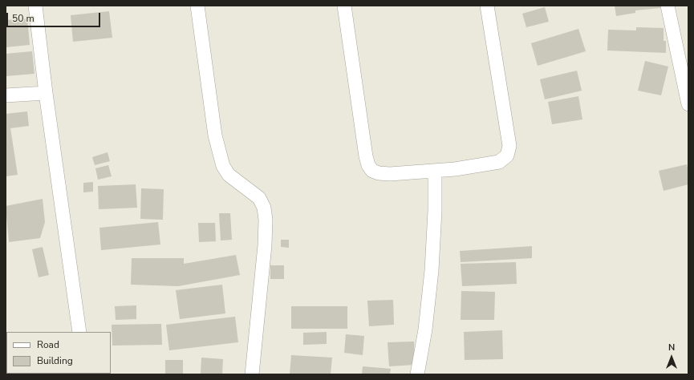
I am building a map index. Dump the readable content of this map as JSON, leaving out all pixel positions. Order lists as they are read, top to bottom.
{
  "legend": ["Road", "Building"],
  "scale_bar": "50 m",
  "north": "top"
}
